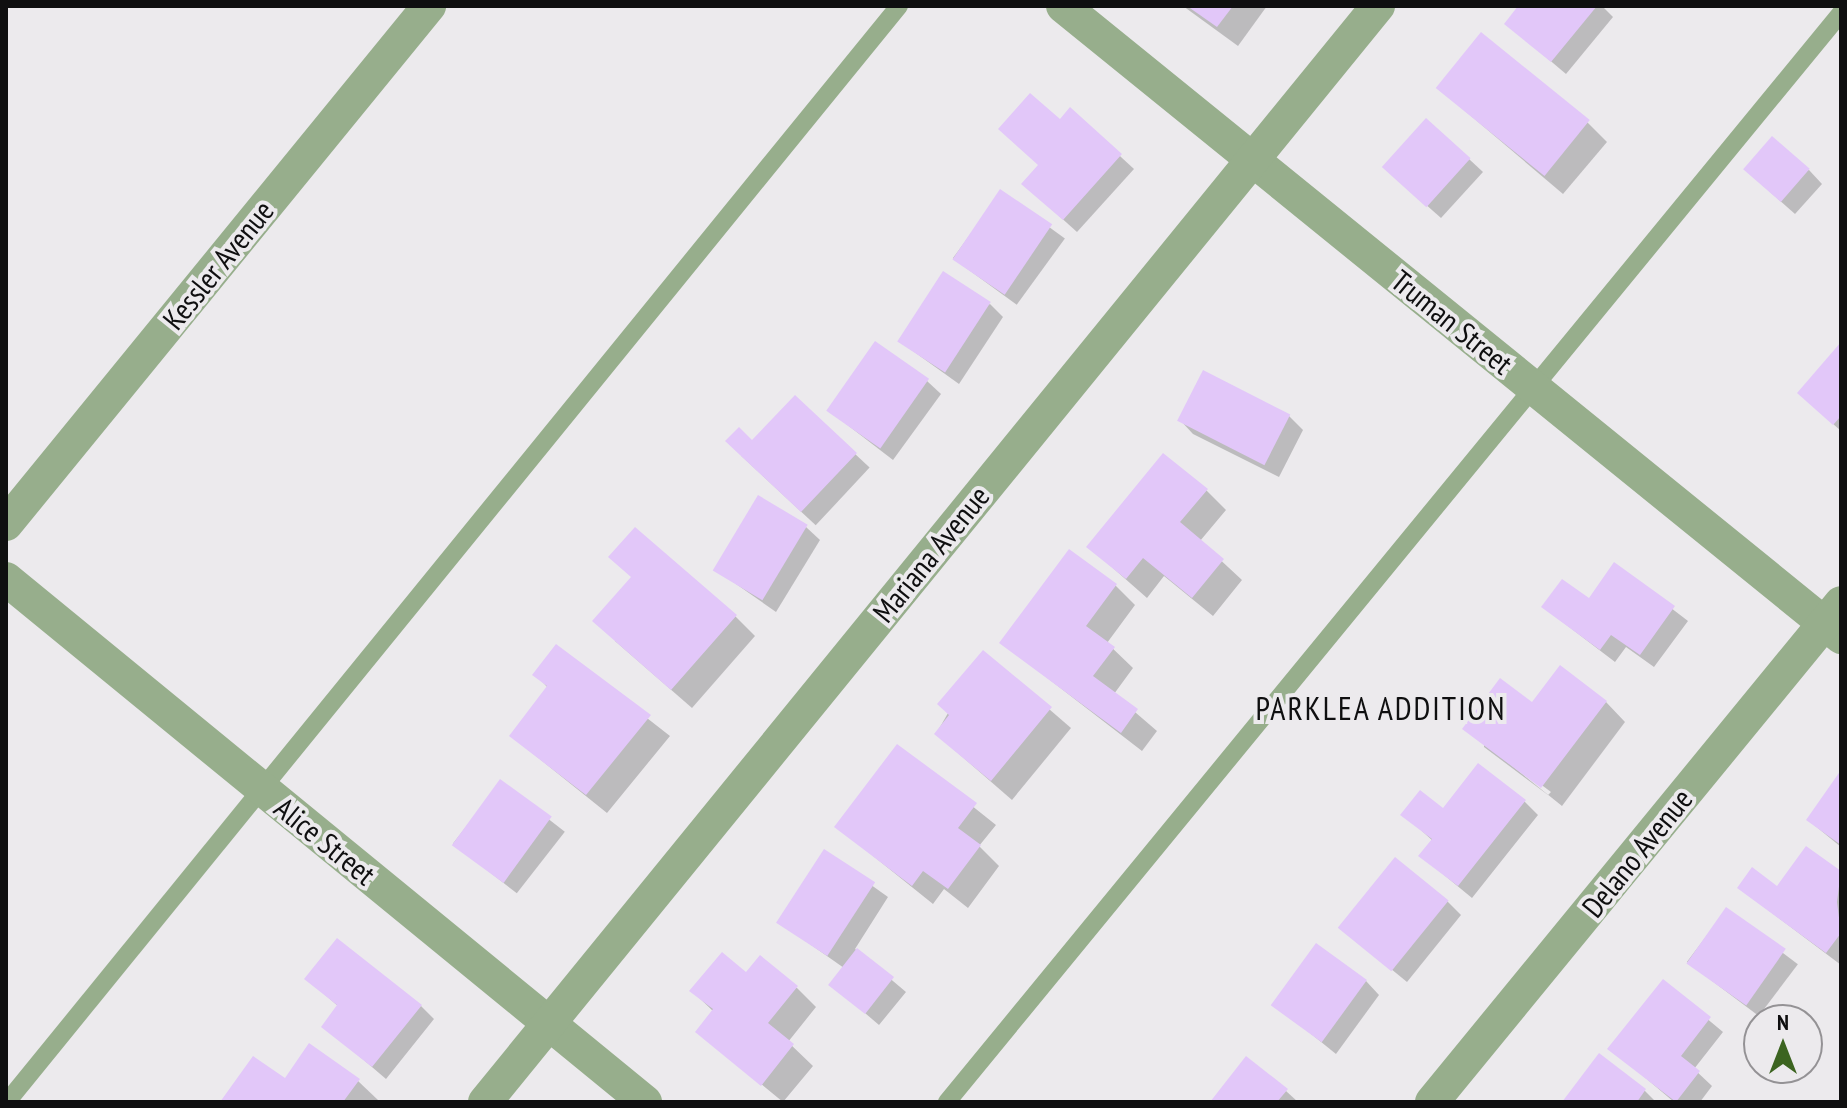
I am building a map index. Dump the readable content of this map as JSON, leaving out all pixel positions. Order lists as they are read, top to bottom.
{
  "streets": {
    "street": [
      "Kessler Avenue",
      "Truman Street",
      "Mariana Avenue",
      "Alice Street",
      "Delano Avenue"
    ]
  },
  "crossings": [
    ["Truman Street", "Mariana Avenue"],
    ["Truman Street", "Delano Avenue"],
    ["Mariana Avenue", "Alice Street"]
  ],
  "districts": ["PARKLEA ADDITION"],
  "north": "top"
}
